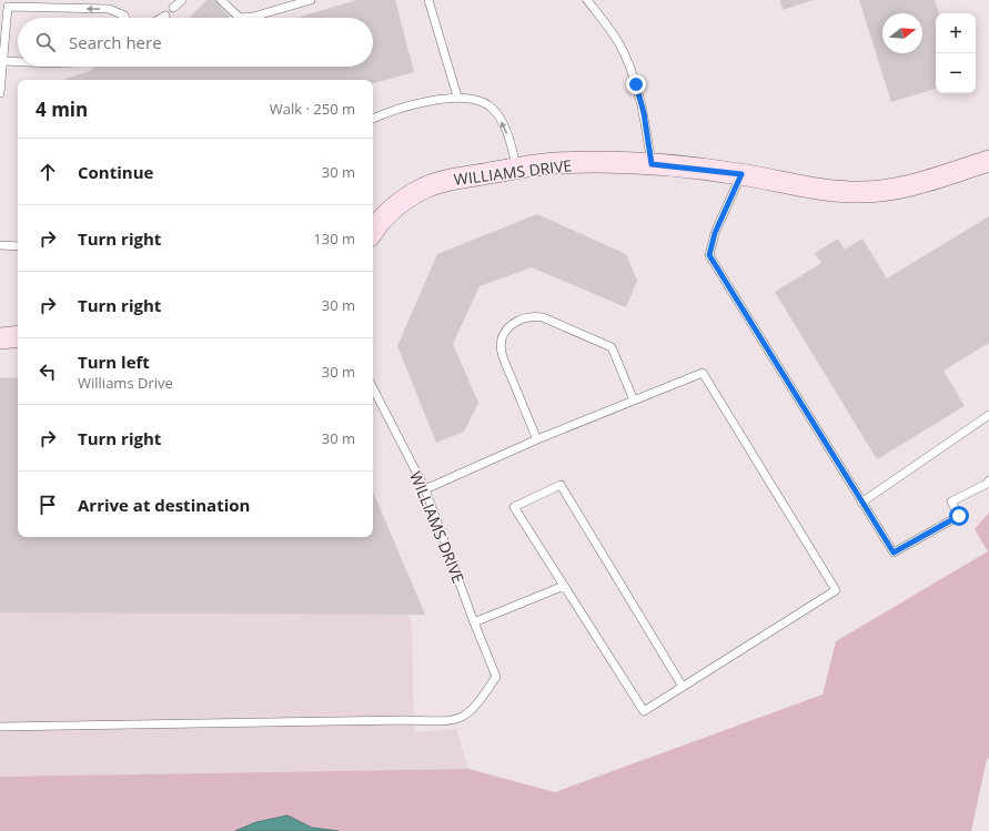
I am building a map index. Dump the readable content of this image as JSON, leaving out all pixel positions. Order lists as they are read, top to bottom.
{
  "streets": {
    "street": ["WILLIAMS DRIVE"]
  },
  "north": "right",
  "page": {
    "map_buttons": ["+", "−"],
    "search": "Search here",
    "heading": ["4 min", "Walk · 250 m"],
    "list": [
      ["Continue", "30 m"],
      ["Turn right", "130 m"],
      ["Turn right", "30 m"],
      ["Turn left", "Williams Drive", "30 m"],
      ["Turn right", "30 m"],
      "Arrive at destination"
    ]
  }
}
